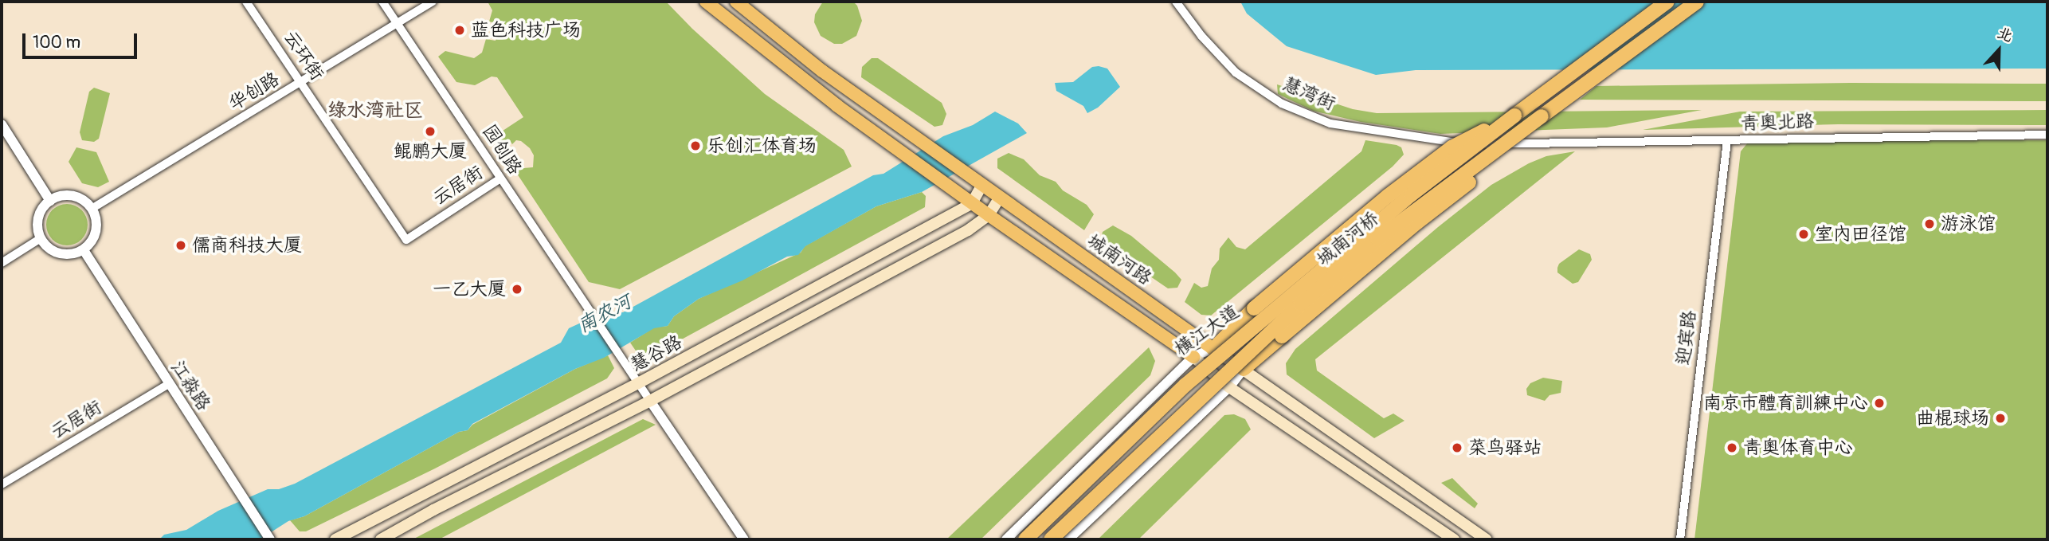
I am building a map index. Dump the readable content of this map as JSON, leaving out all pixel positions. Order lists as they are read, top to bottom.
{
  "streets": {
    "highway": ["城南河桥"],
    "main road": ["城南河路", "慧谷路"],
    "street": [
      "云环街",
      "华创路",
      "慧湾街",
      "青奥北路",
      "园创路",
      "云居街",
      "横江大道",
      "迎宾路",
      "江淼路"
    ]
  },
  "crossings": [
    ["云环街", "华创路"],
    ["云环街", "云居街"],
    ["华创路", "园创路"],
    ["华创路", "江淼路"],
    ["慧湾街", "青奥北路"],
    ["慧湾街", "横江大道"],
    ["青奥北路", "迎宾路"],
    ["园创路", "云居街"],
    ["园创路", "慧谷路"],
    ["云居街", "江淼路"],
    ["城南河路", "横江大道"],
    ["城南河路", "慧谷路"]
  ],
  "districts": ["绿水湾社区"],
  "water": ["南农河"],
  "places": [
    "蓝色科技广场",
    "鲲鹏大厦",
    "乐创汇体育场",
    "游泳馆",
    "室内田径馆",
    "儒商科技大厦",
    "一乙大厦",
    "南京市體育訓練中心",
    "曲棍球场",
    "菜鸟驿站",
    "青奥体育中心"
  ],
  "scale_bar": "100 m",
  "north": "top"
}
